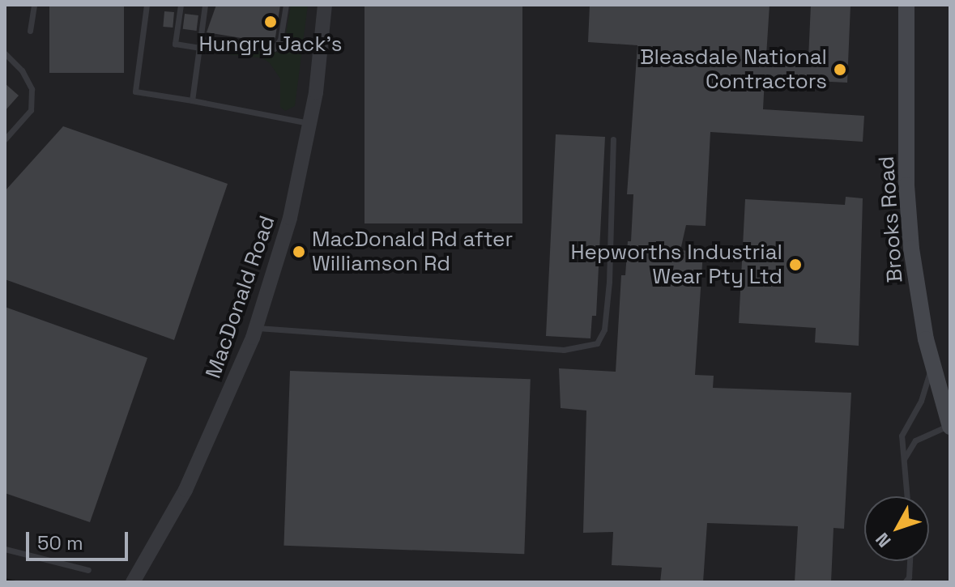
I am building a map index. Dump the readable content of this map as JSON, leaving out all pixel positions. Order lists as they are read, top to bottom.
{
  "streets": {
    "main road": ["Brooks Road"],
    "street": ["MacDonald Road"]
  },
  "places": [
    "Hungry Jack's",
    "Bleasdale National Contractors",
    "MacDonald Rd after Williamson Rd",
    "Hepworths Industrial Wear Pty Ltd"
  ],
  "scale_bar": "50 m",
  "north": "bottom left"
}
